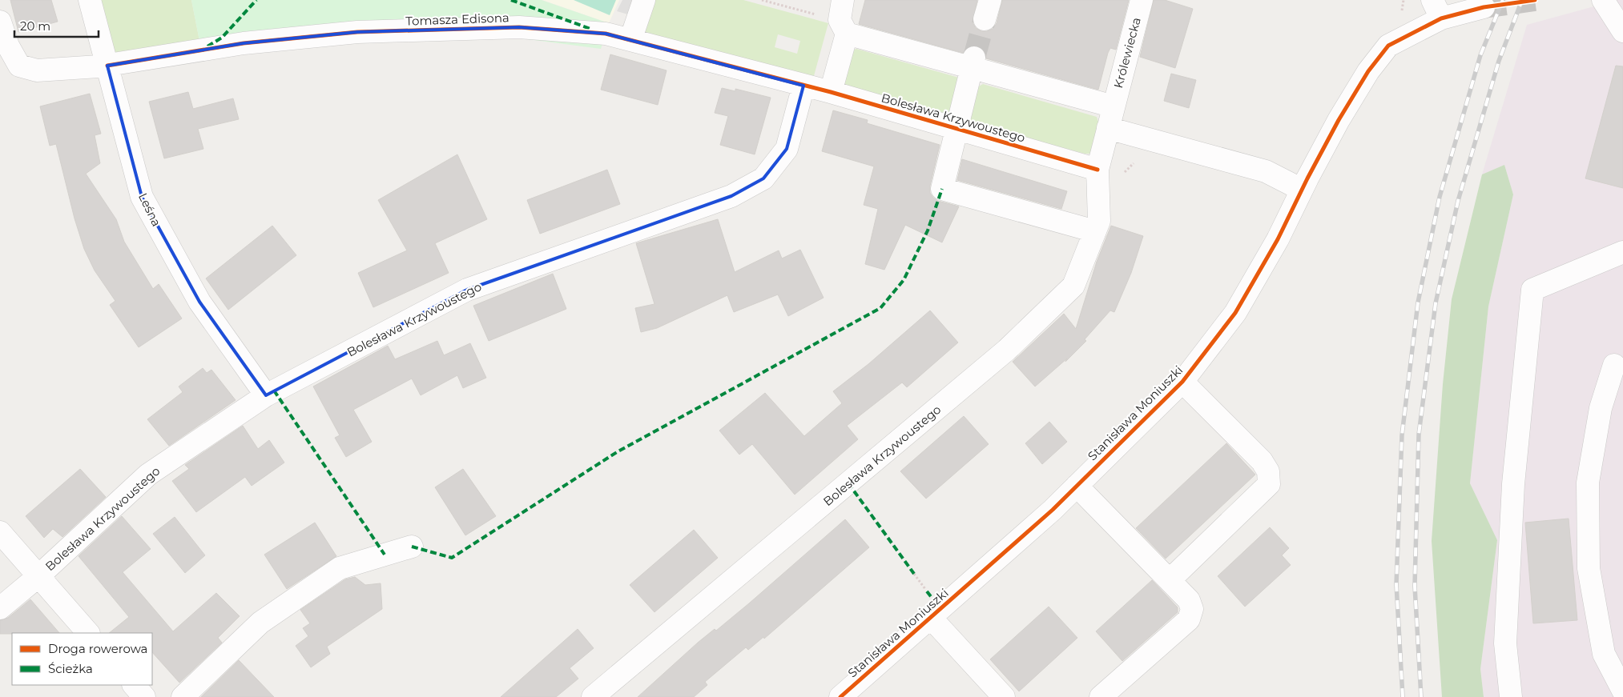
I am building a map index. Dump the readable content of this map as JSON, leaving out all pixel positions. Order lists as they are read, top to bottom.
{
  "streets": {
    "street": [
      "Tomasza Edisona",
      "Królewiecka",
      "Bolesława Krzywoustego",
      "Leśna",
      "Stanisława Moniuszki"
    ]
  },
  "crossings": [
    ["Tomasza Edisona", "Bolesława Krzywoustego"],
    ["Tomasza Edisona", "Leśna"],
    ["Królewiecka", "Bolesława Krzywoustego"],
    ["Bolesława Krzywoustego", "Leśna"]
  ],
  "legend": ["Droga rowerowa", "Ścieżka"],
  "scale_bar": "20 m"
}
